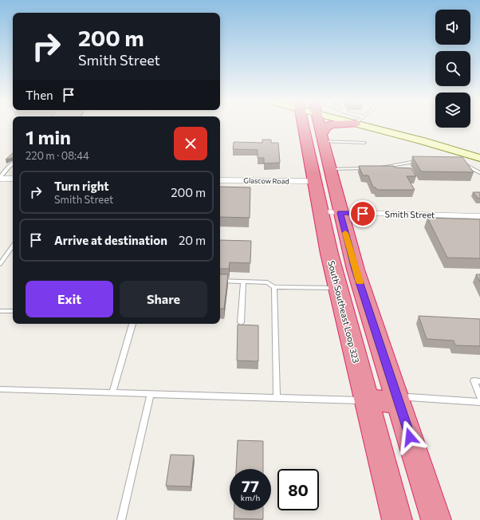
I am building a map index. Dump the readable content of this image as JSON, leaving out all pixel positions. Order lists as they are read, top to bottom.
{
  "streets": {
    "highway": ["South Southeast Loop 323"],
    "street": ["Glascow Road", "Smith Street"]
  },
  "crossings": [
    ["Glascow Road", "South Southeast Loop 323"],
    ["Smith Street", "South Southeast Loop 323"]
  ],
  "page": {
    "turn": ["200 m", "Smith Street"],
    "then": "Then",
    "heading": ["1 min", "220 m · 08:44"],
    "list": [
      {
        "name": "Turn right",
        "note": "Smith Street",
        "value": "200 m"
      },
      {
        "name": "Arrive at destination",
        "value": "20 m"
      }
    ],
    "buttons": ["Exit", "Share"],
    "speed": "77 km/h",
    "limit": "80"
  }
}
